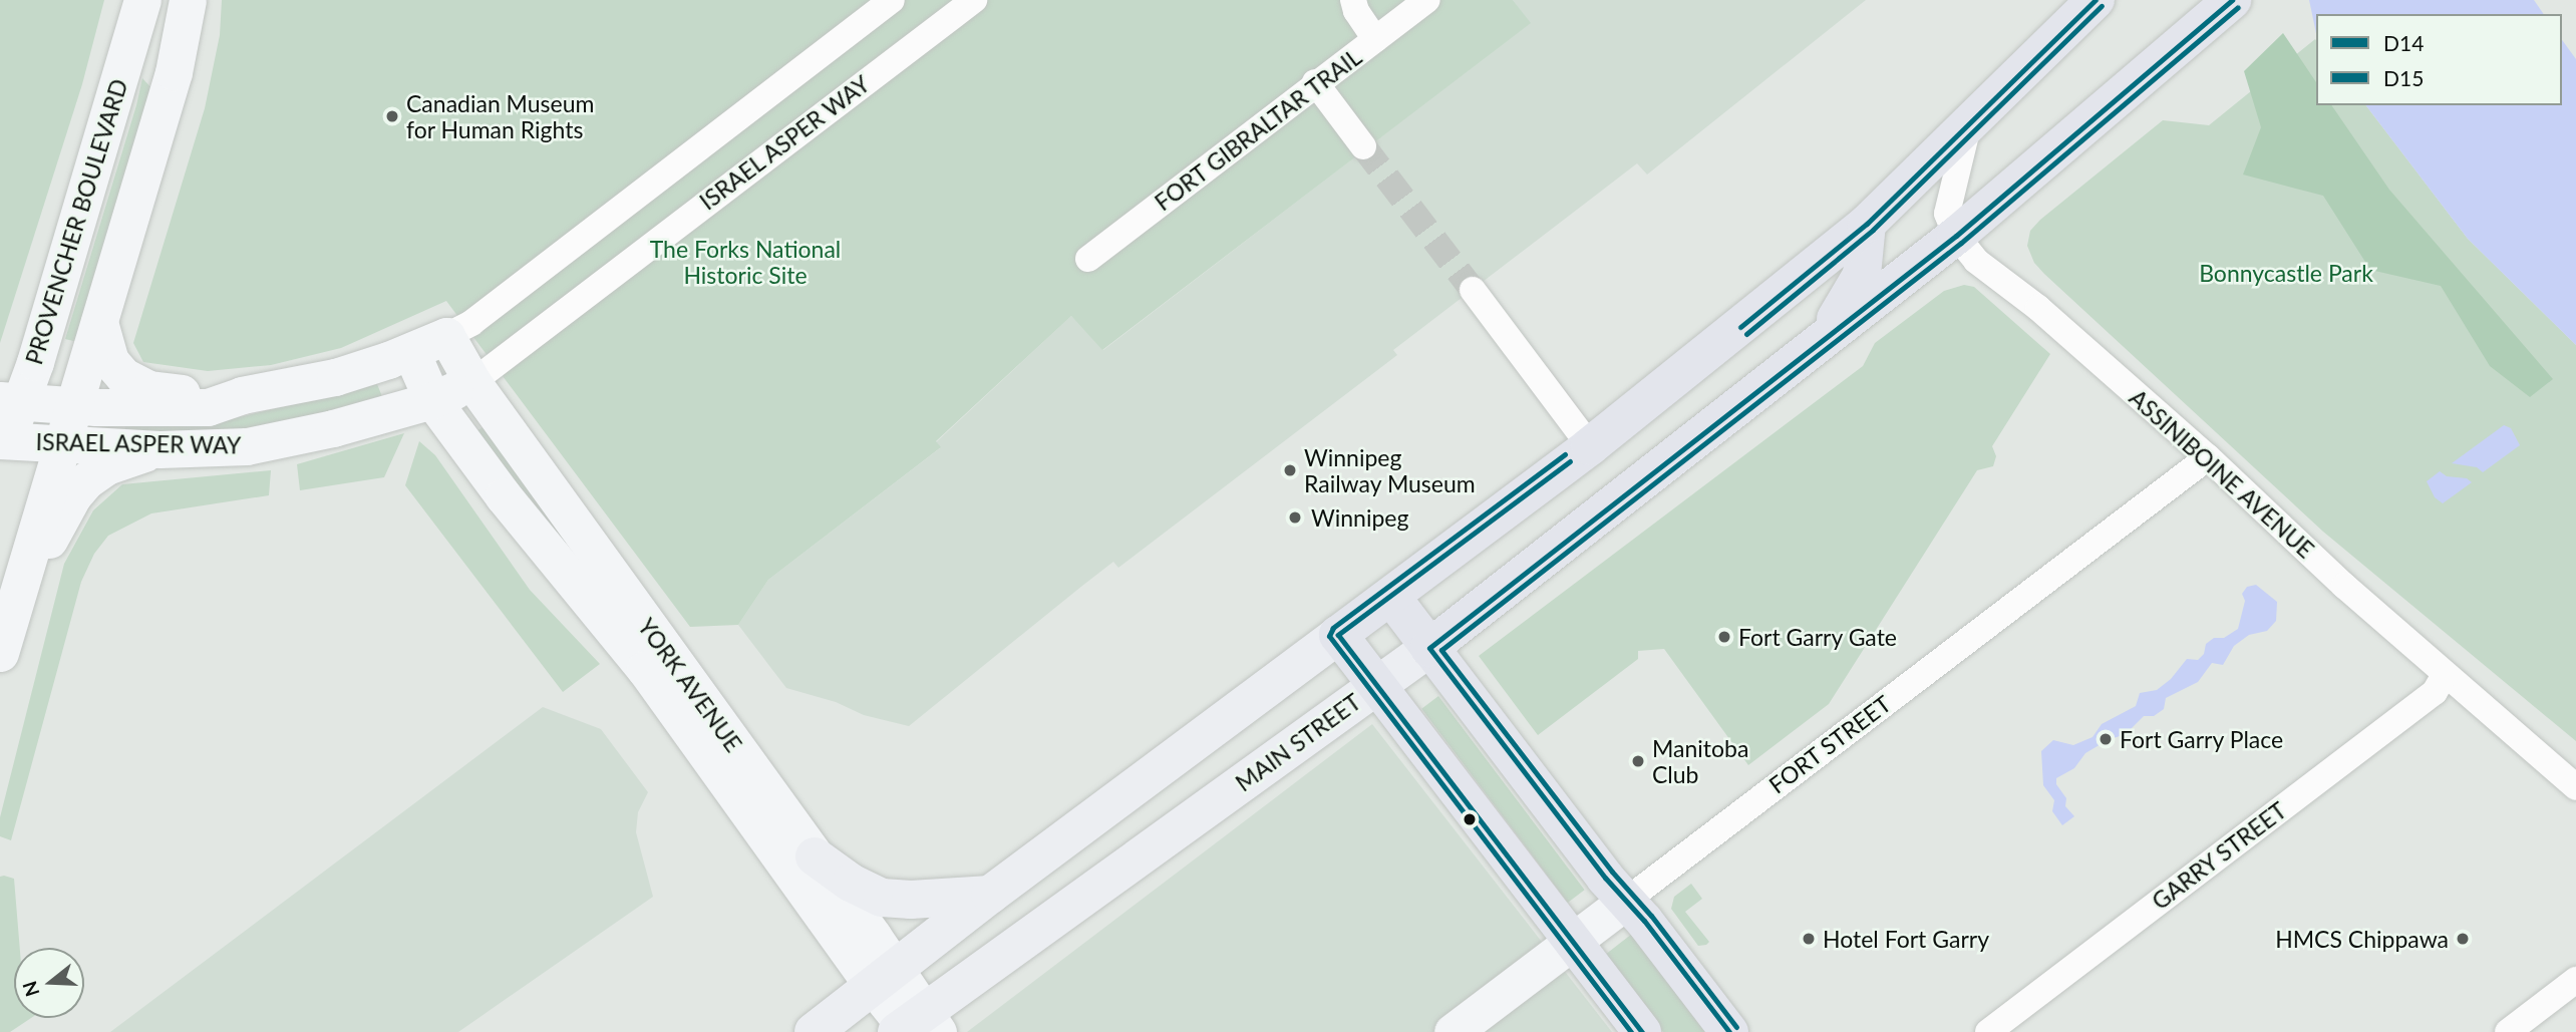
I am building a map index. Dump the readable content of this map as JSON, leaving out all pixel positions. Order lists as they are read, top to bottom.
{
  "streets": {
    "highway": ["MAIN STREET"],
    "main road": [
      "ISRAEL ASPER WAY",
      "PROVENCHER BOULEVARD",
      "YORK AVENUE",
      "FORT STREET"
    ],
    "street": ["FORT GIBRALTAR TRAIL", "ASSINIBOINE AVENUE", "GARRY STREET"]
  },
  "crossings": [
    ["ISRAEL ASPER WAY", "PROVENCHER BOULEVARD"],
    ["ISRAEL ASPER WAY", "YORK AVENUE"],
    ["ASSINIBOINE AVENUE", "MAIN STREET"],
    ["ASSINIBOINE AVENUE", "FORT STREET"],
    ["ASSINIBOINE AVENUE", "GARRY STREET"],
    ["YORK AVENUE", "MAIN STREET"]
  ],
  "parks": ["The Forks National Historic Site", "Bonnycastle Park"],
  "places": [
    "Canadian Museum for Human Rights",
    "Winnipeg Railway Museum",
    "Winnipeg",
    "Fort Garry Gate",
    "Fort Garry Place",
    "Manitoba Club",
    "Hotel Fort Garry",
    "HMCS Chippawa"
  ],
  "lines": ["transit line D14", "transit line D15"],
  "legend": ["D14", "D15"],
  "north": "left"
}
